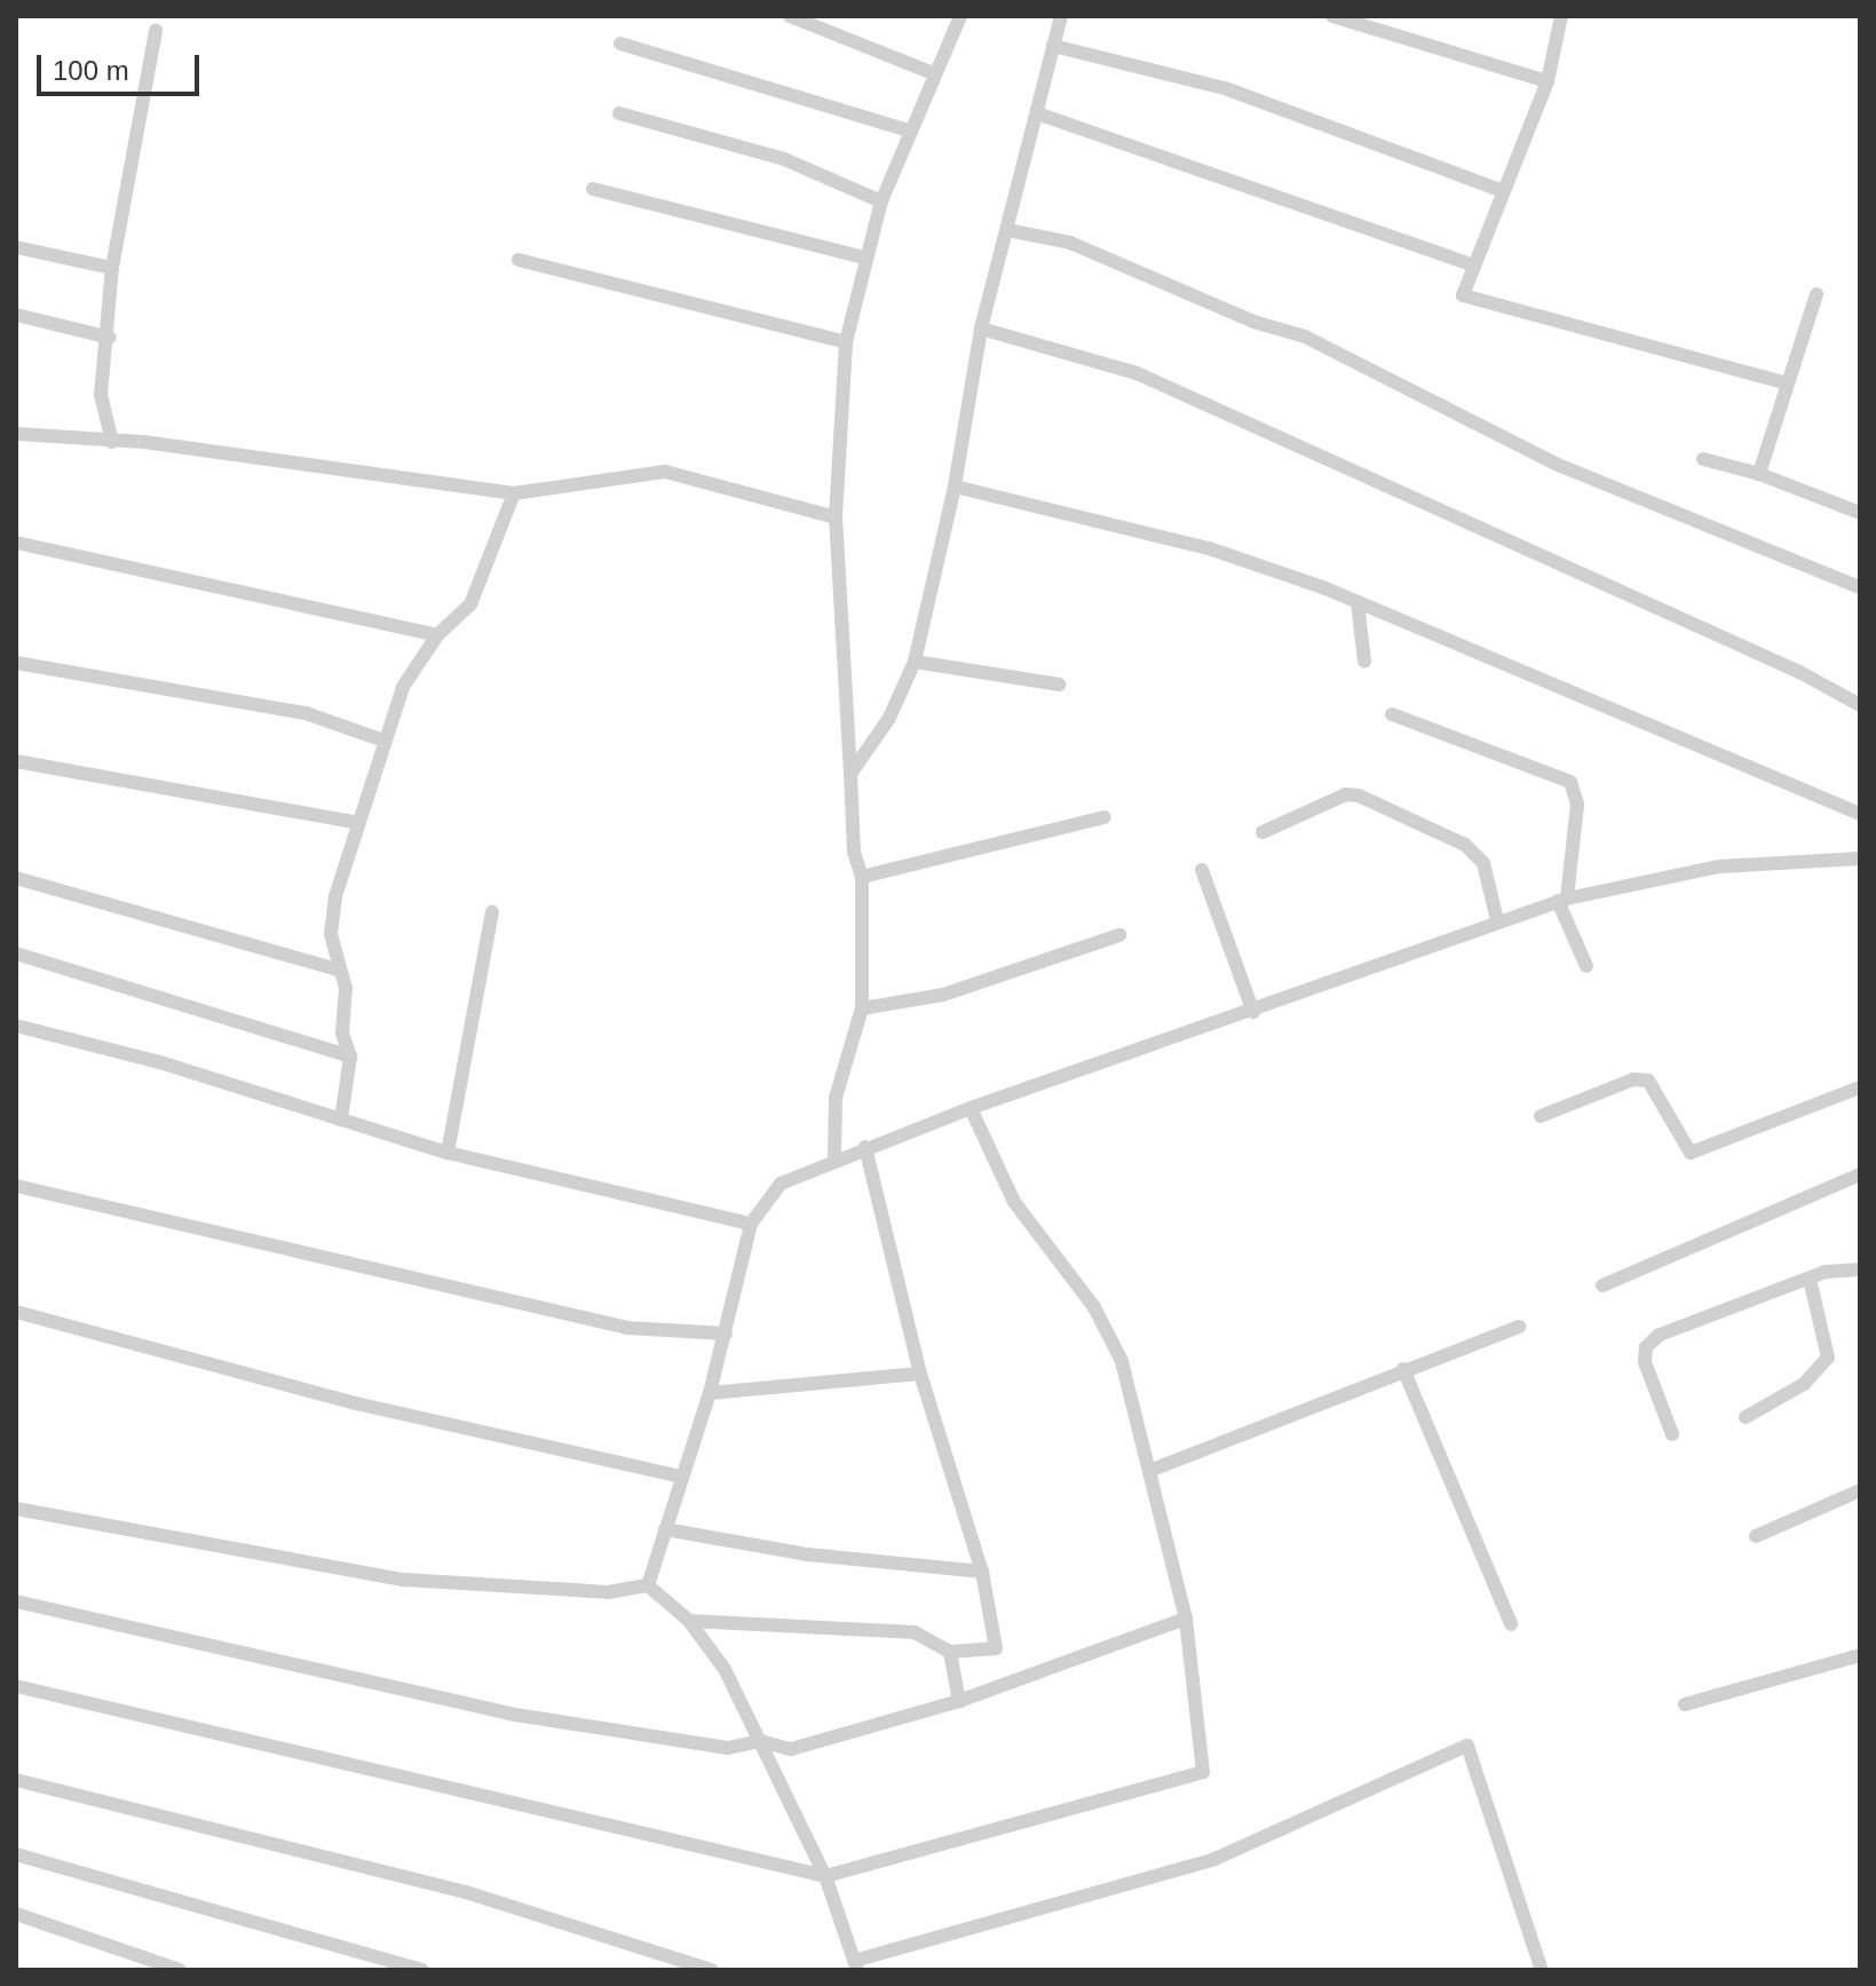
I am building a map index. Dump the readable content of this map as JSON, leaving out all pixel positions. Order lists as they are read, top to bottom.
{
  "scale_bar": "100 m"
}
